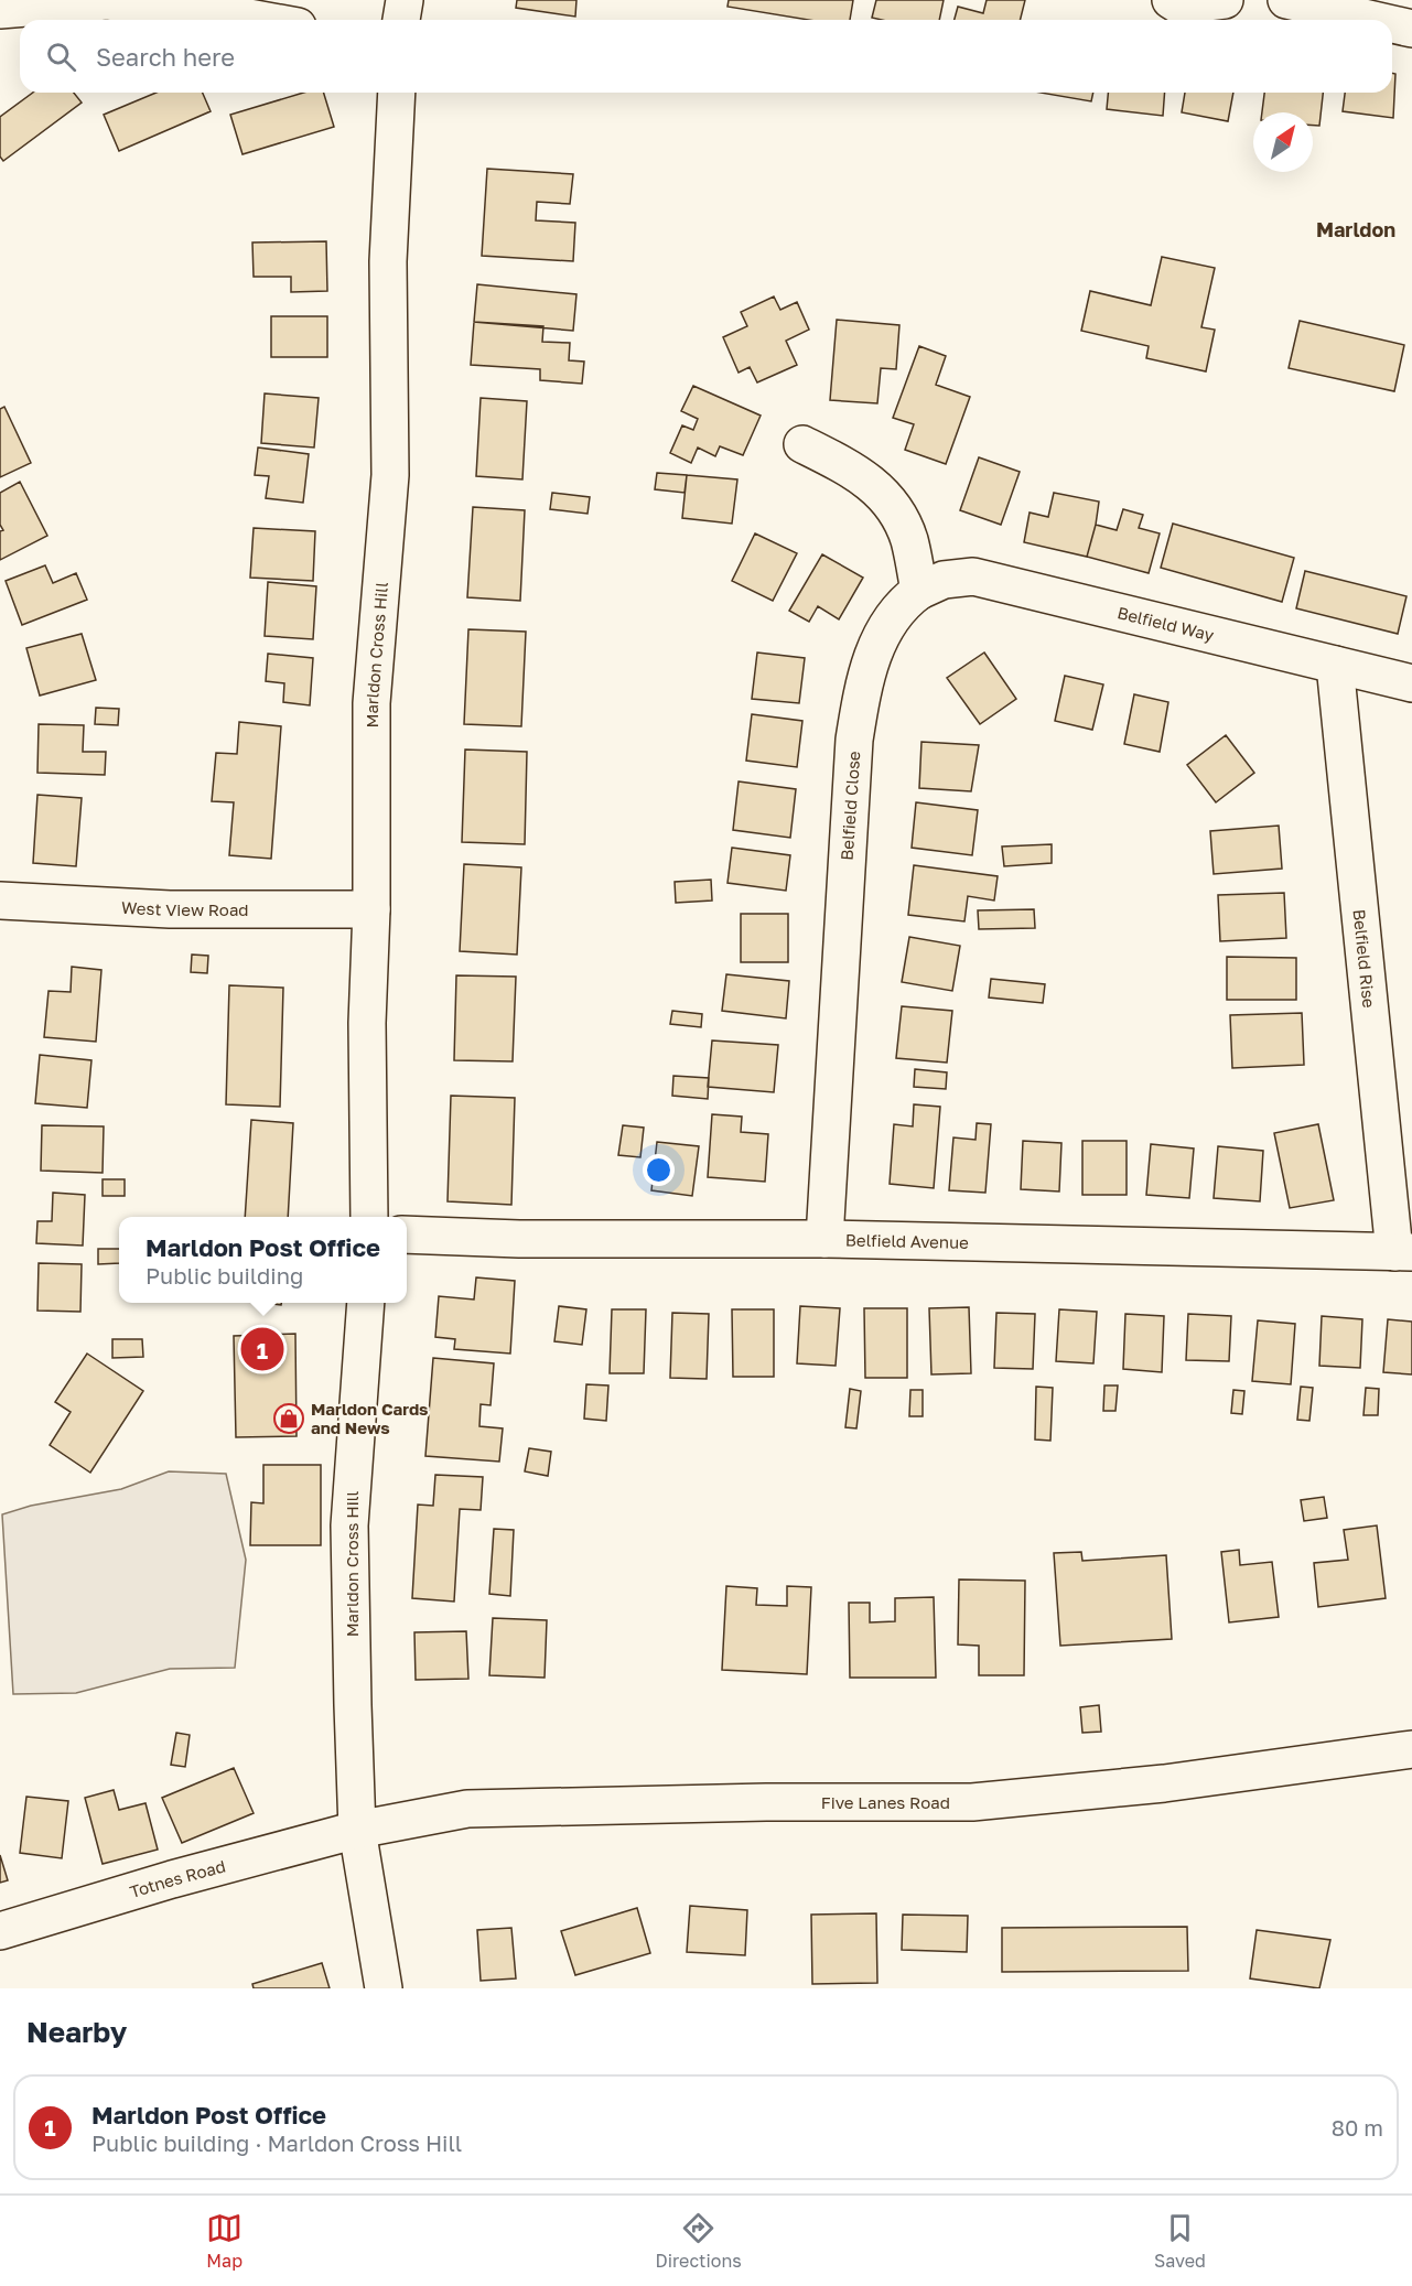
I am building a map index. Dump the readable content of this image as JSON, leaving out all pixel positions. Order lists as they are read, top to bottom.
{
  "streets": {
    "street": [
      "Belfield Way",
      "Marldon Cross Hill",
      "Belfield Close",
      "West View Road",
      "Belfield Rise",
      "Belfield Avenue",
      "Five Lanes Road",
      "Totnes Road"
    ]
  },
  "crossings": [
    ["Belfield Way", "Belfield Close"],
    ["Belfield Way", "Belfield Rise"],
    ["Marldon Cross Hill", "West View Road"],
    ["Marldon Cross Hill", "Five Lanes Road"],
    ["Marldon Cross Hill", "Totnes Road"],
    ["Belfield Close", "Belfield Avenue"],
    ["Belfield Rise", "Belfield Avenue"],
    ["Five Lanes Road", "Totnes Road"]
  ],
  "districts": ["Marldon"],
  "places": {
    "shop": ["Marldon Cards and News"]
  },
  "north": "top right",
  "page": {
    "search": "Search here",
    "popup": ["Marldon Post Office", "Public building"],
    "pins": "1",
    "heading": "Nearby",
    "list": [
      {
        "mark": "1",
        "name": "Marldon Post Office",
        "note": "Public building · Marldon Cross Hill",
        "value": "80 m"
      }
    ],
    "nav": ["Map", "Directions", "Saved"]
  }
}
